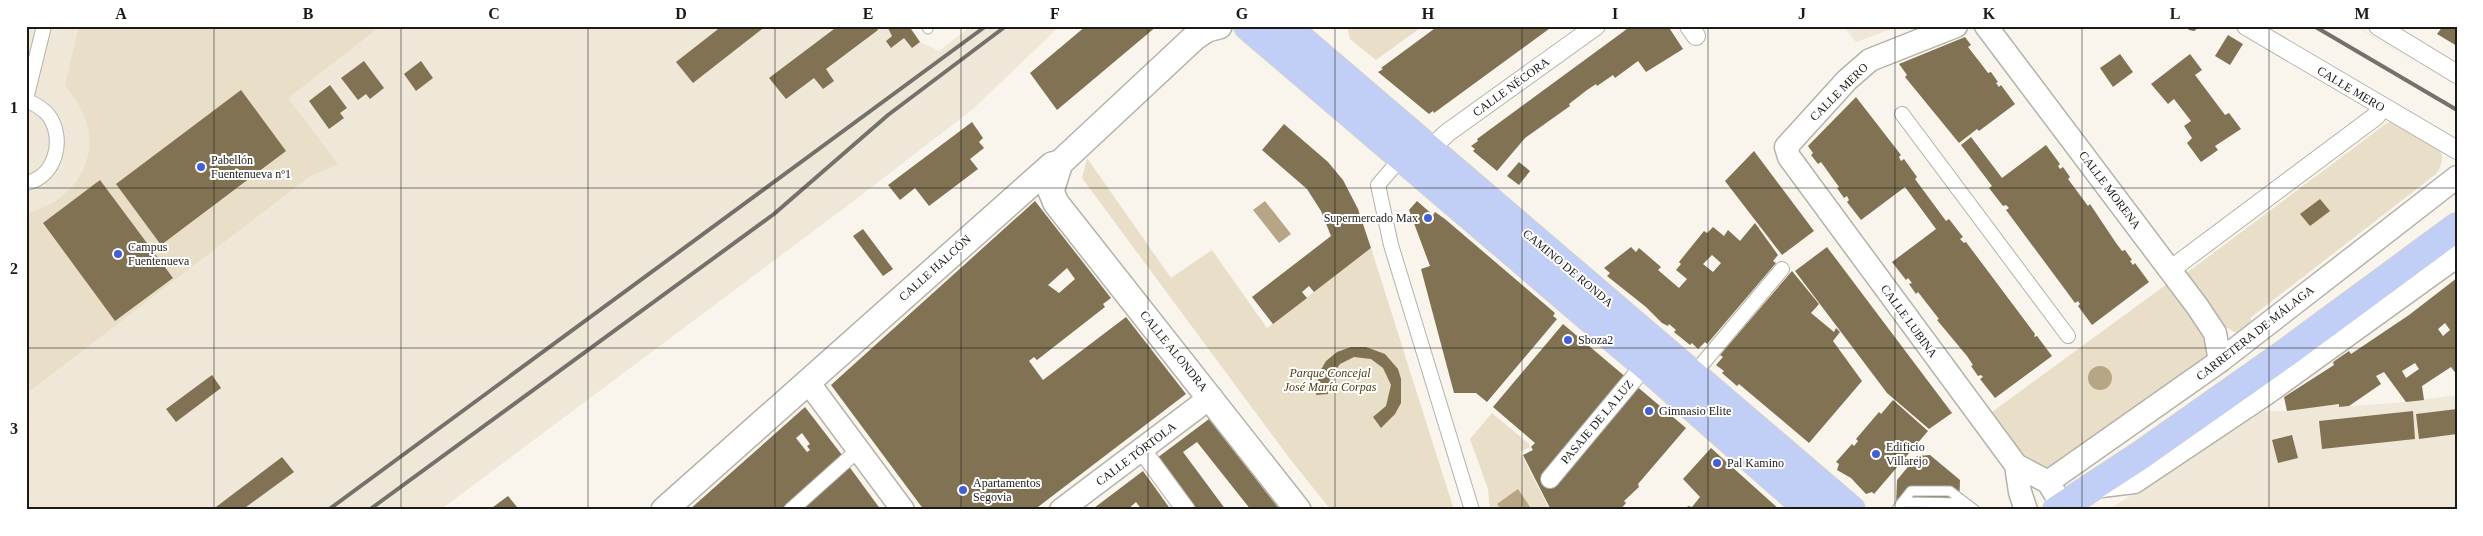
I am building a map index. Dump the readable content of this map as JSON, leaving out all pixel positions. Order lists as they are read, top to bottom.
{
  "streets": {
    "main road": ["CALLE HALCÓN", "CAMINO DE RONDA", "CALLE ALONDRA"],
    "street": [
      "CALLE NÉCORA",
      "CALLE MERO",
      "CALLE MORENA",
      "CALLE LUBINA",
      "CARRETERA DE MÁLAGA",
      "PASAJE DE LA LUZ",
      "CALLE TÓRTOLA"
    ]
  },
  "crossings": [
    ["CALLE NÉCORA", "CAMINO DE RONDA"],
    ["CALLE MERO", "CALLE LUBINA"],
    ["CALLE MORENA", "CARRETERA DE MÁLAGA"],
    ["CAMINO DE RONDA", "PASAJE DE LA LUZ"],
    ["CALLE LUBINA", "CARRETERA DE MÁLAGA"],
    ["CALLE ALONDRA", "CALLE TÓRTOLA"]
  ],
  "parks": ["Parque Concejal José María Corpas"],
  "places": [
    "Pabellón Fuentenueva nº1",
    "Supermercado Max",
    "Campus Fuentenueva",
    "Sboza2",
    "Gimnasio Elite",
    "Edificio Villarejo",
    "Pal Kamino",
    "Apartamentos Segovia"
  ],
  "grid": {
    "columns": [
      "A",
      "B",
      "C",
      "D",
      "E",
      "F",
      "G",
      "H",
      "I",
      "J",
      "K",
      "L",
      "M"
    ],
    "rows": ["1", "2", "3"]
  }
}
